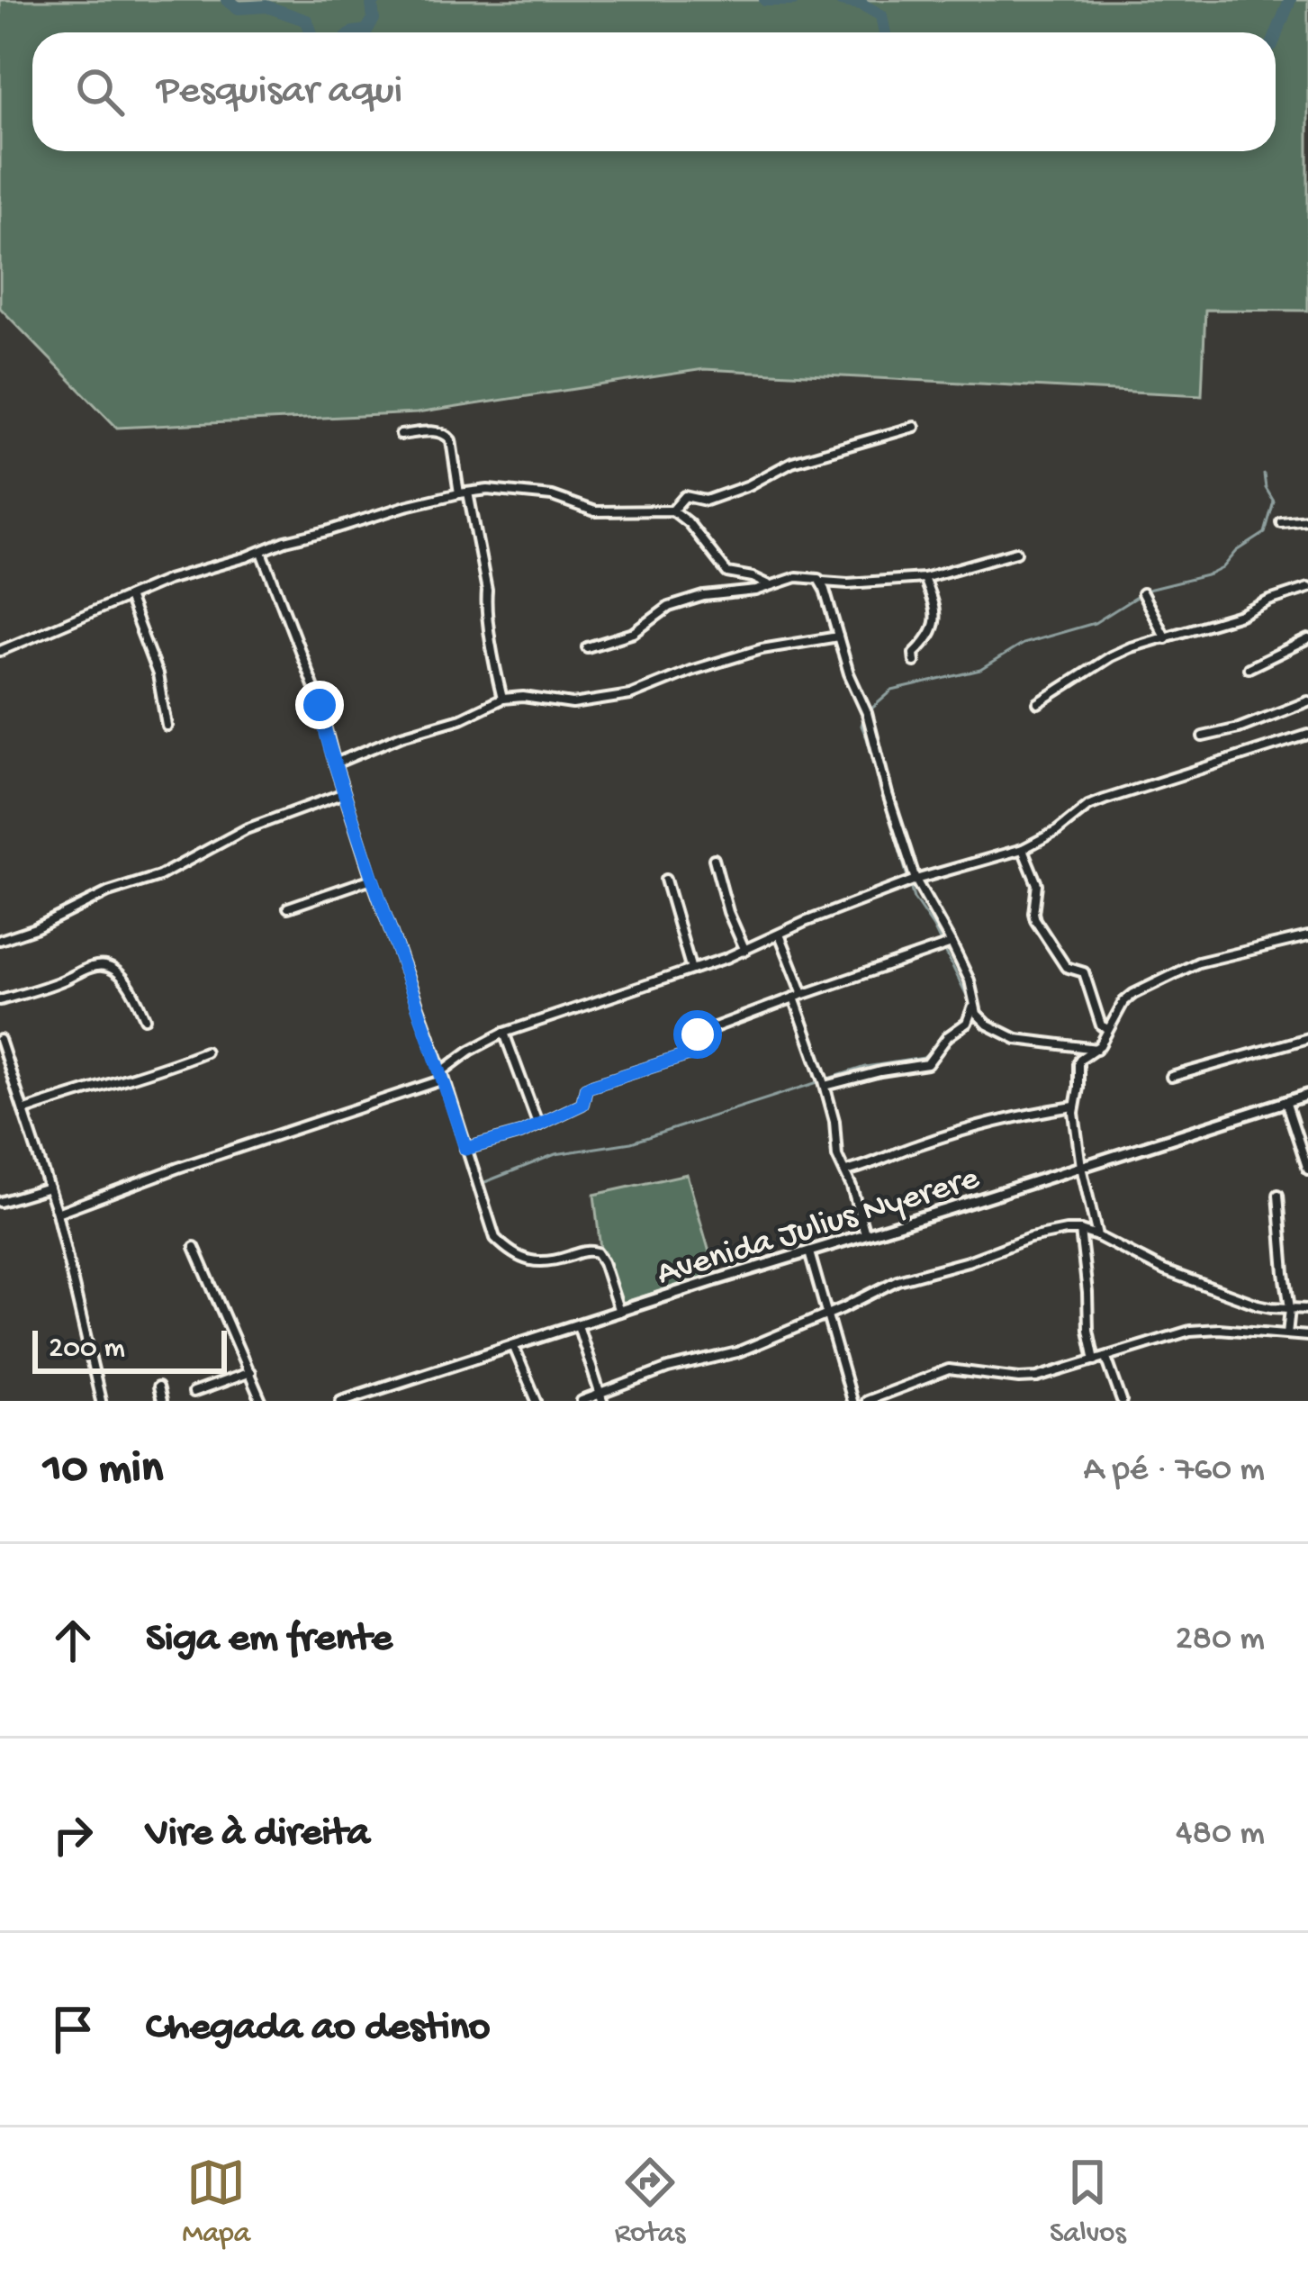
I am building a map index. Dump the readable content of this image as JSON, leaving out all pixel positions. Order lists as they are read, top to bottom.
{
  "streets": {
    "street": ["Avenida Julius Nyerere"]
  },
  "scale_bar": "200 m",
  "page": {
    "search": "Pesquisar aqui",
    "scale": "200 m",
    "heading": ["10 min", "A pé · 760 m"],
    "list": [
      ["Siga em frente", "280 m"],
      ["Vire à direita", "480 m"],
      "Chegada ao destino"
    ],
    "nav": ["Mapa", "Rotas", "Salvos"]
  }
}
